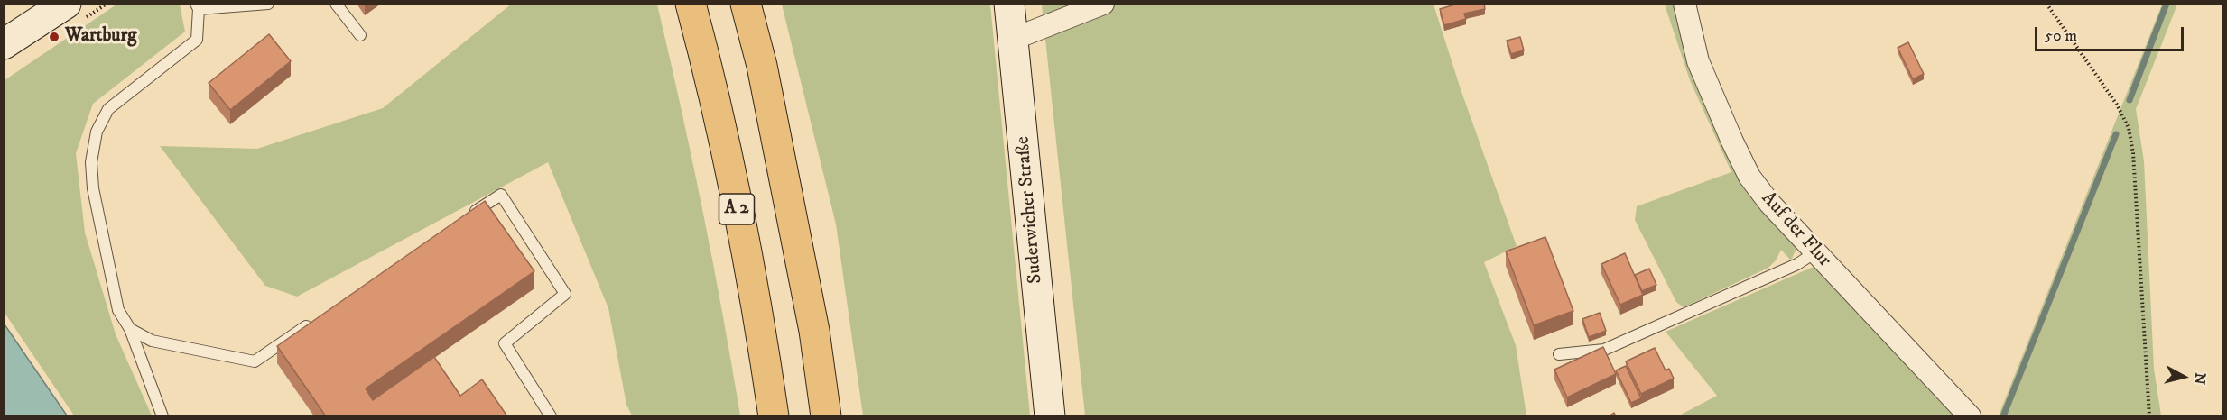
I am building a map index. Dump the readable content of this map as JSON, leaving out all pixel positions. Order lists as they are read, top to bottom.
{
  "streets": {
    "highway": ["A 2"],
    "main road": ["Suderwicher Straße"],
    "street": ["Auf der Flur"]
  },
  "places": ["Wartburg"],
  "scale_bar": "50 m",
  "north": "right"
}
